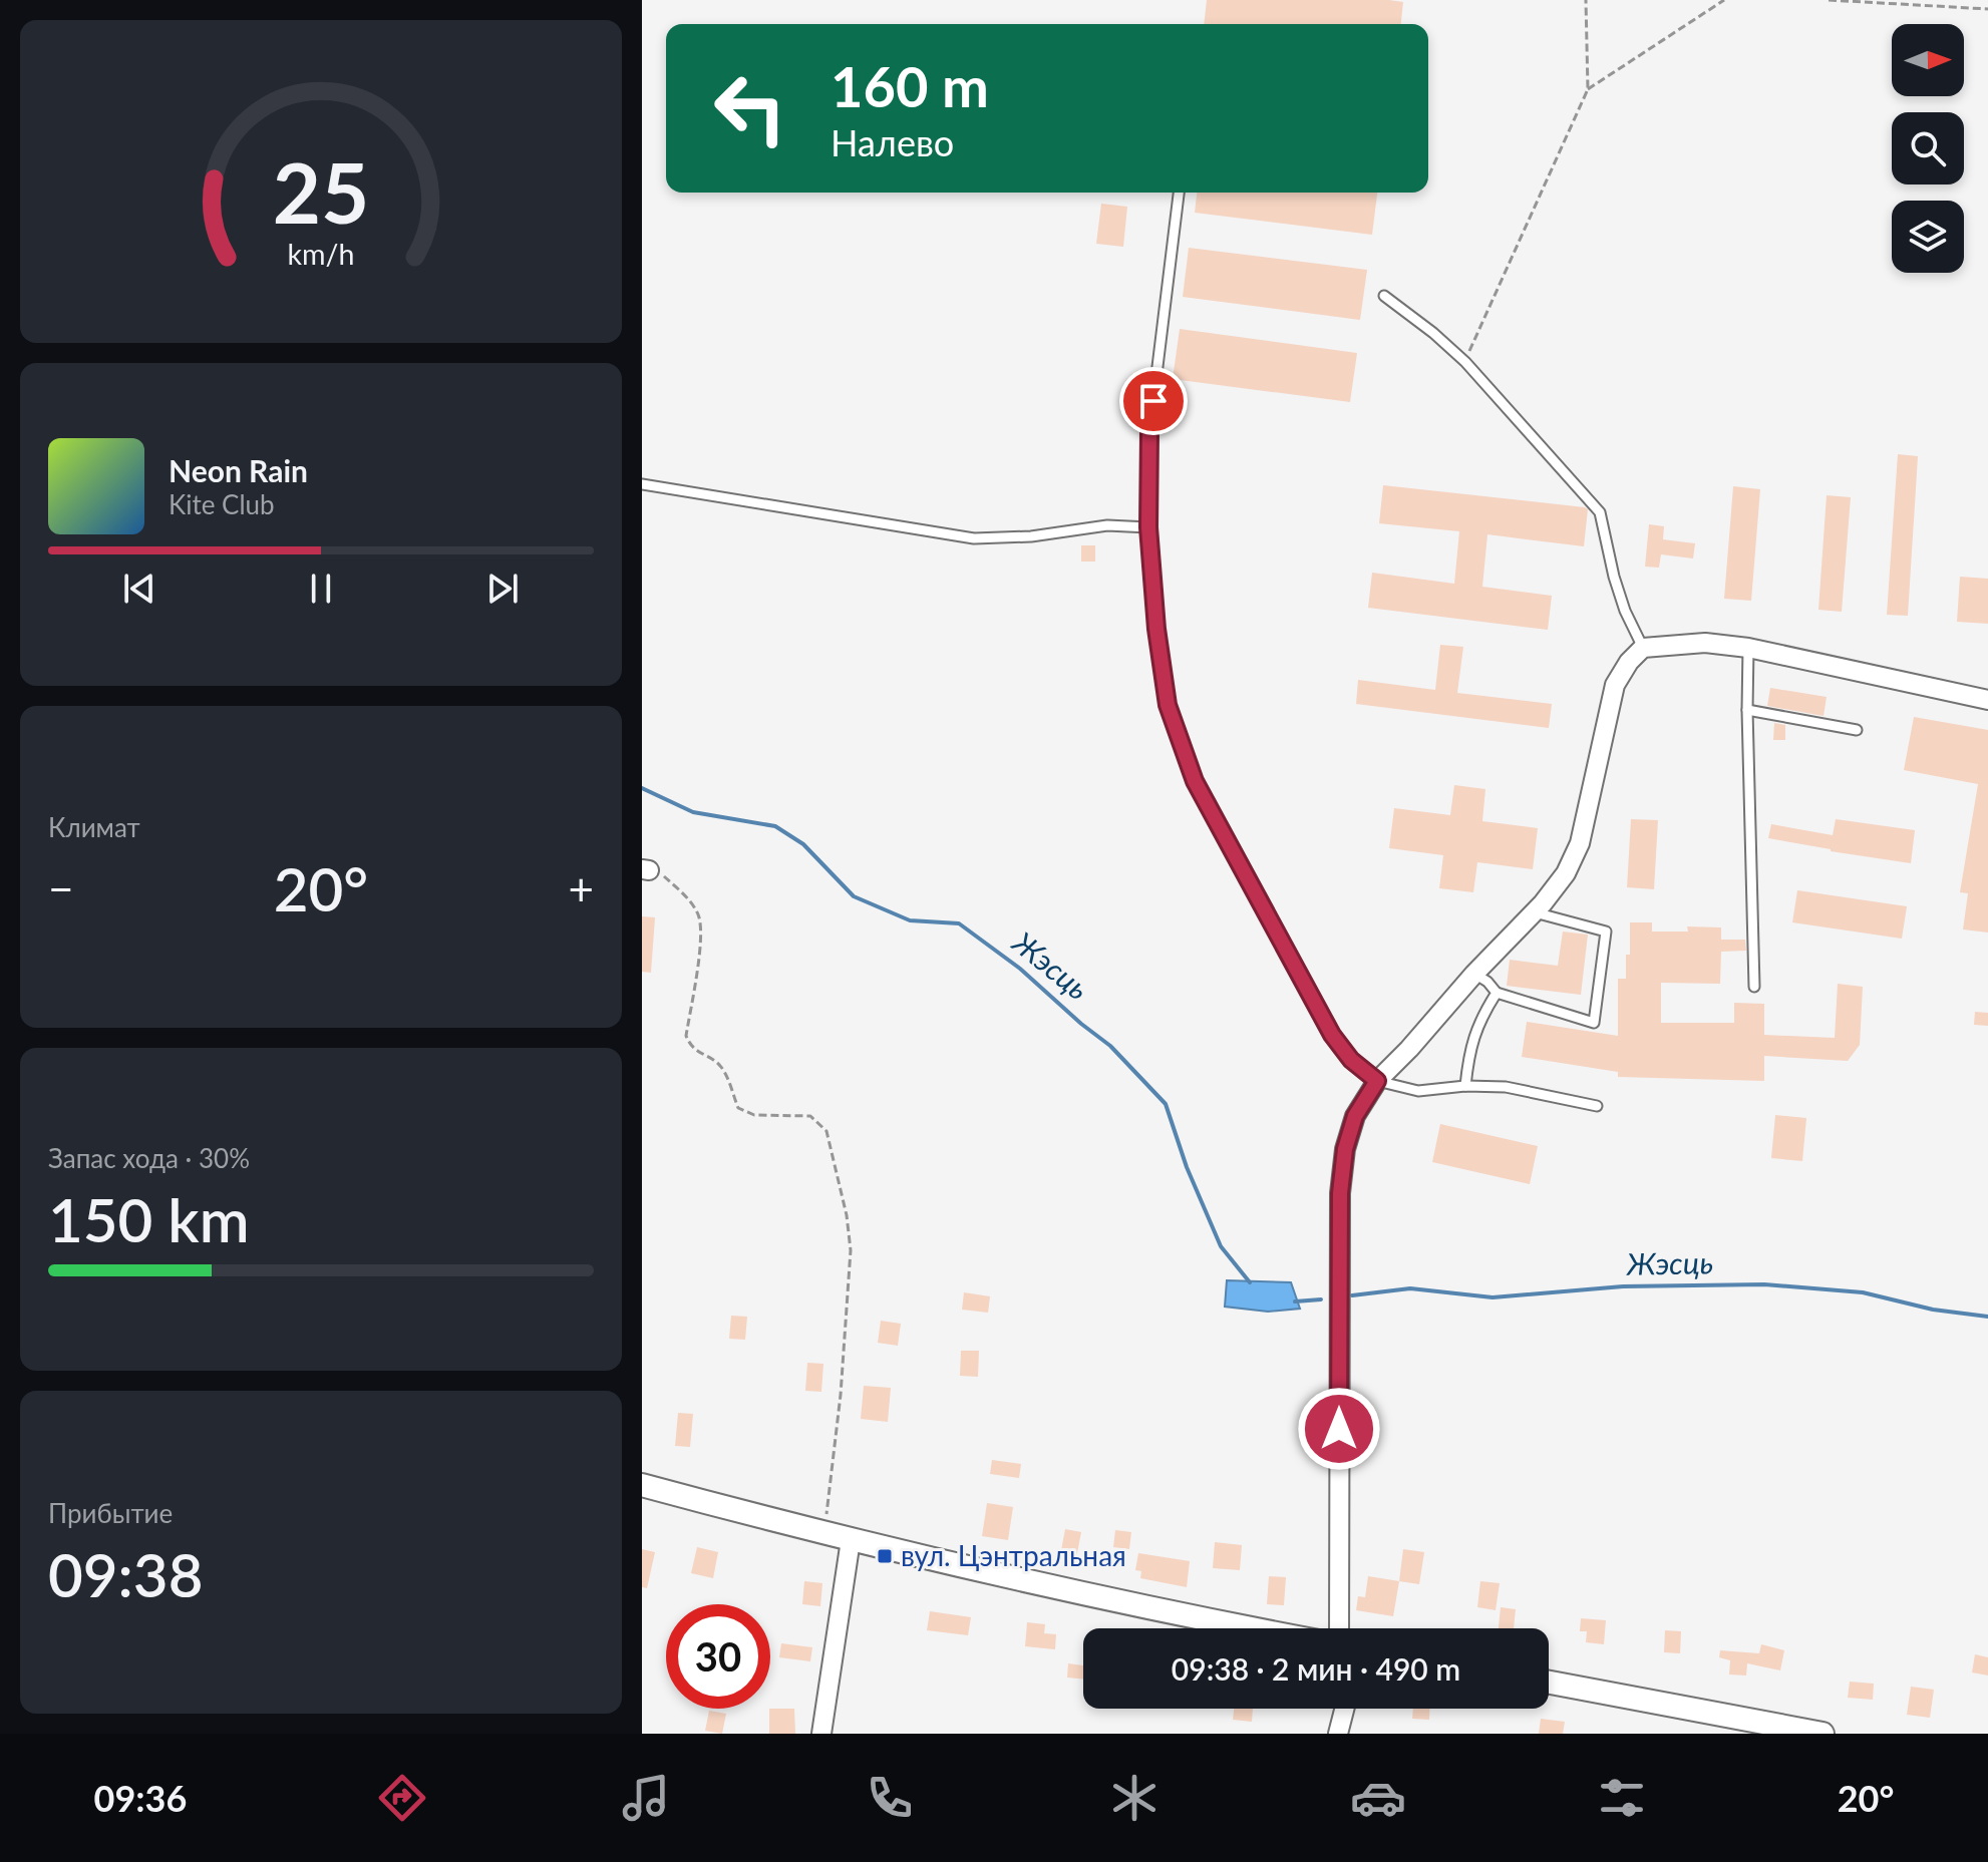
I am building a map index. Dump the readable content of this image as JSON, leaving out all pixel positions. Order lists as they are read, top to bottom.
{
  "water": ["Жэсць"],
  "places": {
    "transit": ["вул. Цэнтральная"]
  },
  "north": "right",
  "page": {
    "turn": ["160 m", "Налево"],
    "song": ["Neon Rain", "Kite Club"],
    "tile": [
      "Климат",
      ["Запас хода · 30%", "150 km"],
      ["Прибытие", "09:38"]
    ],
    "heat": ["−", "20°", "+"],
    "limit": "30",
    "trip": "09:38 · 2 мин · 490 m",
    "tabs": ["09:36", "20°"],
    "gauge": ["25", "km/h"]
  }
}
